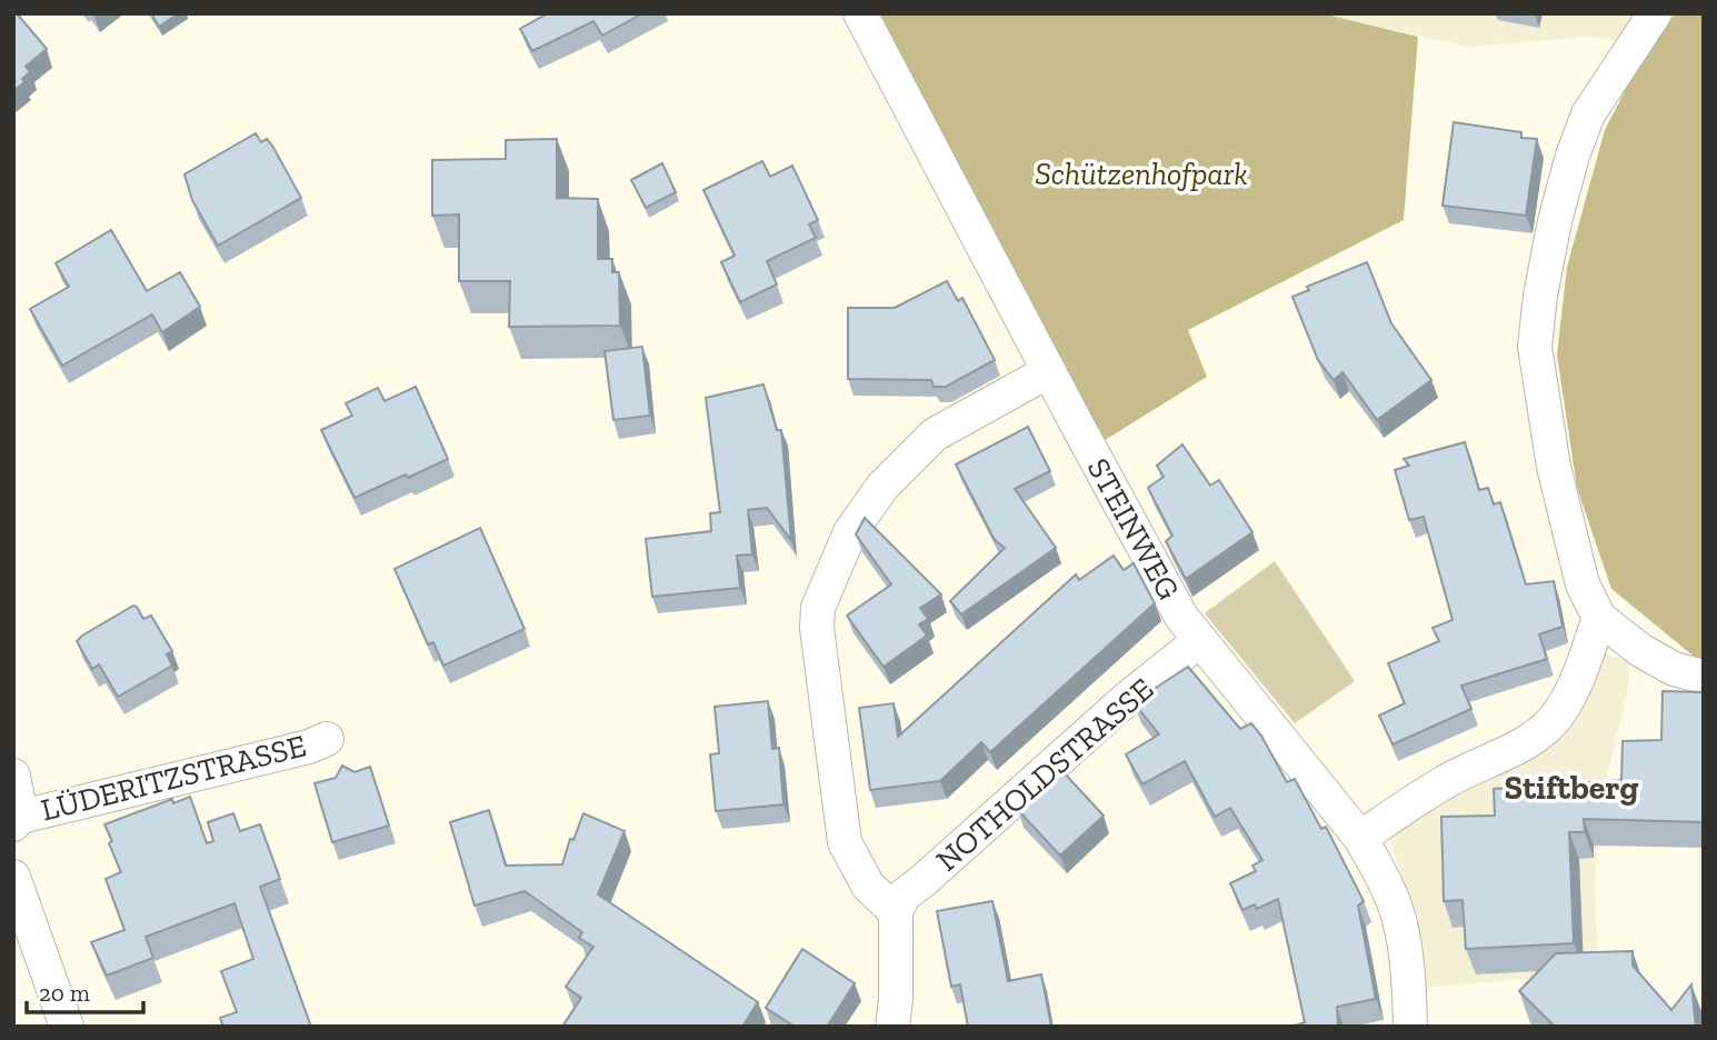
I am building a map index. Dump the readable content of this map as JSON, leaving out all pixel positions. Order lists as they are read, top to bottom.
{
  "streets": {
    "street": ["STEINWEG", "NOTHOLDSTRASSE", "LÜDERITZSTRASSE"]
  },
  "crossings": [
    ["STEINWEG", "NOTHOLDSTRASSE"]
  ],
  "districts": ["Stiftberg"],
  "parks": ["Schützenhofpark"],
  "scale_bar": "20 m"
}
